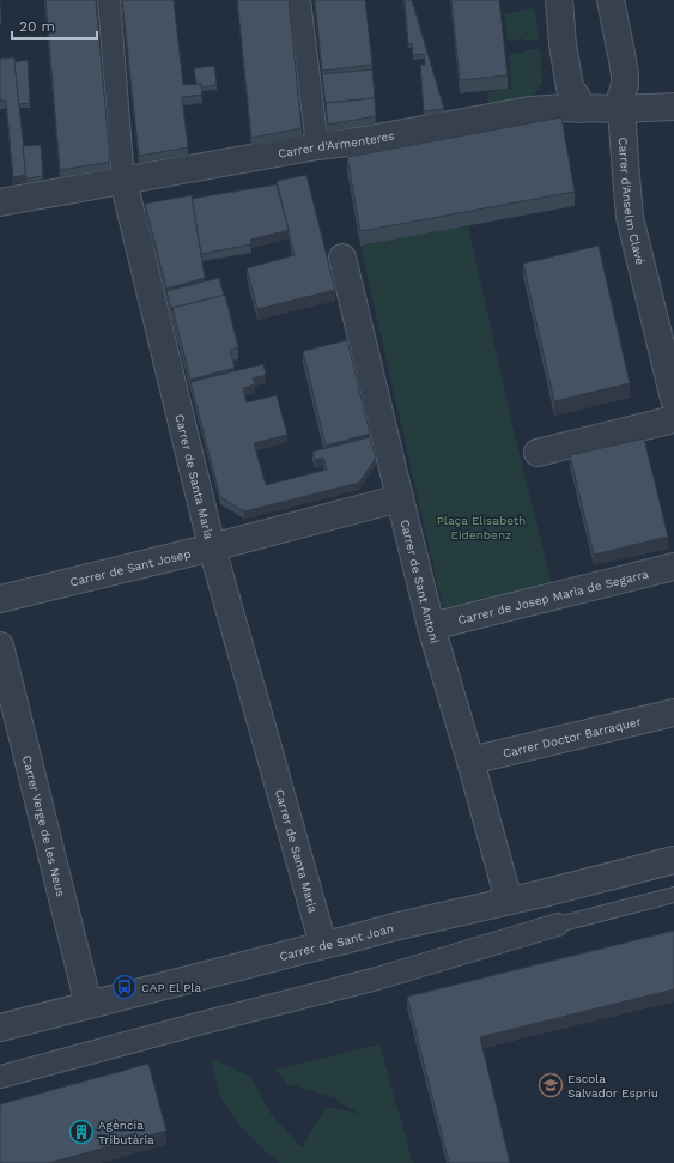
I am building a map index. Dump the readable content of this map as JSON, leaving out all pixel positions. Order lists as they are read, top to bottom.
{
  "streets": {
    "street": [
      "Carrer d'Armenteres",
      "Carrer d'Anselm Clavé",
      "Carrer de Santa Maria",
      "Carrer de Sant Josep",
      "Carrer de Sant Antoni",
      "Carrer de Josep Maria de Segarra",
      "Carrer Doctor Barraquer",
      "Carrer Verge de les Neus",
      "Carrer de Sant Joan"
    ]
  },
  "crossings": [
    ["Carrer d'Armenteres", "Carrer d'Anselm Clavé"],
    ["Carrer d'Armenteres", "Carrer de Santa Maria"],
    ["Carrer de Santa Maria", "Carrer de Sant Josep"],
    ["Carrer de Santa Maria", "Carrer de Sant Joan"],
    ["Carrer de Sant Josep", "Carrer de Sant Antoni"],
    ["Carrer de Sant Antoni", "Carrer de Josep Maria de Segarra"],
    ["Carrer de Sant Antoni", "Carrer Doctor Barraquer"],
    ["Carrer de Sant Antoni", "Carrer de Sant Joan"],
    ["Carrer Verge de les Neus", "Carrer de Sant Joan"]
  ],
  "parks": ["Plaça Elisabeth Eidenbenz"],
  "places": {
    "bus stop": ["CAP El Pla"],
    "school or university": ["Escola Salvador Espriu"],
    "building": ["Agència Tributària"]
  },
  "scale_bar": "20 m"
}
